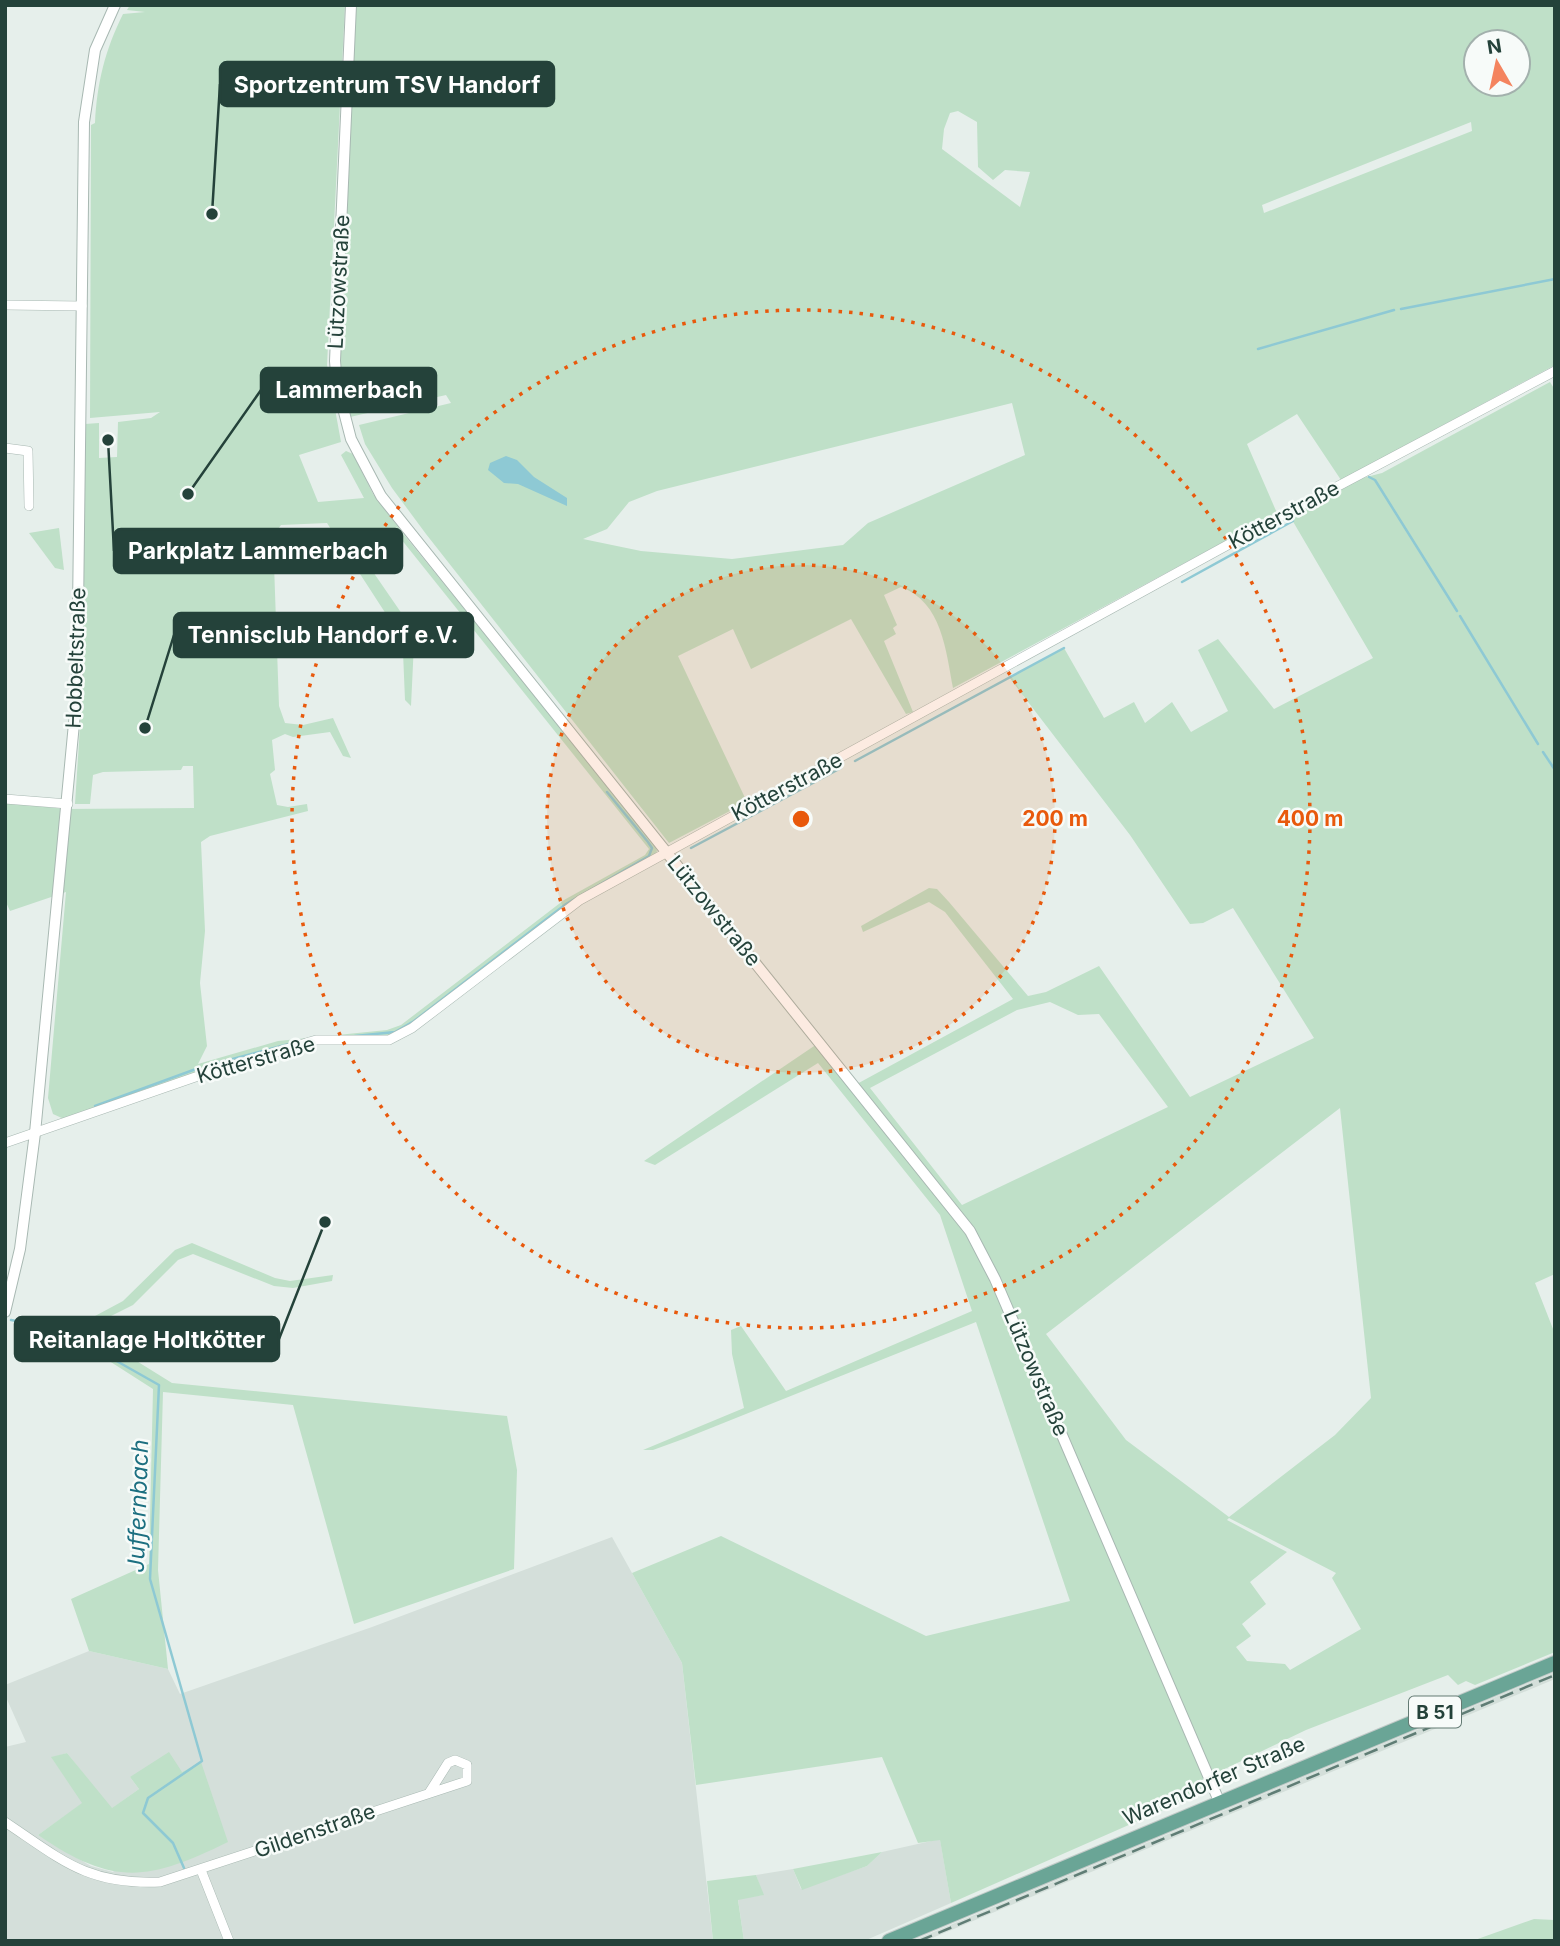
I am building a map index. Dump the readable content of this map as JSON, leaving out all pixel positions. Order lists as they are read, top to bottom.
{
  "streets": {
    "main road": ["B 51", "Warendorfer Straße"],
    "street": [
      "Lützowstraße",
      "Kötterstraße",
      "Hobbeltstraße",
      "Gildenstraße"
    ]
  },
  "crossings": [
    ["Lützowstraße", "Kötterstraße"],
    ["Lützowstraße", "Warendorfer Straße"],
    ["Kötterstraße", "Hobbeltstraße"]
  ],
  "water": ["Juffernbach"],
  "places": [
    "Sportzentrum TSV Handorf",
    "Parkplatz Lammerbach",
    "Lammerbach",
    "Tennisclub Handorf e.V.",
    "Reitanlage Holtkötter"
  ],
  "north": "top",
  "rings": ["200 m", "400 m"]
}
